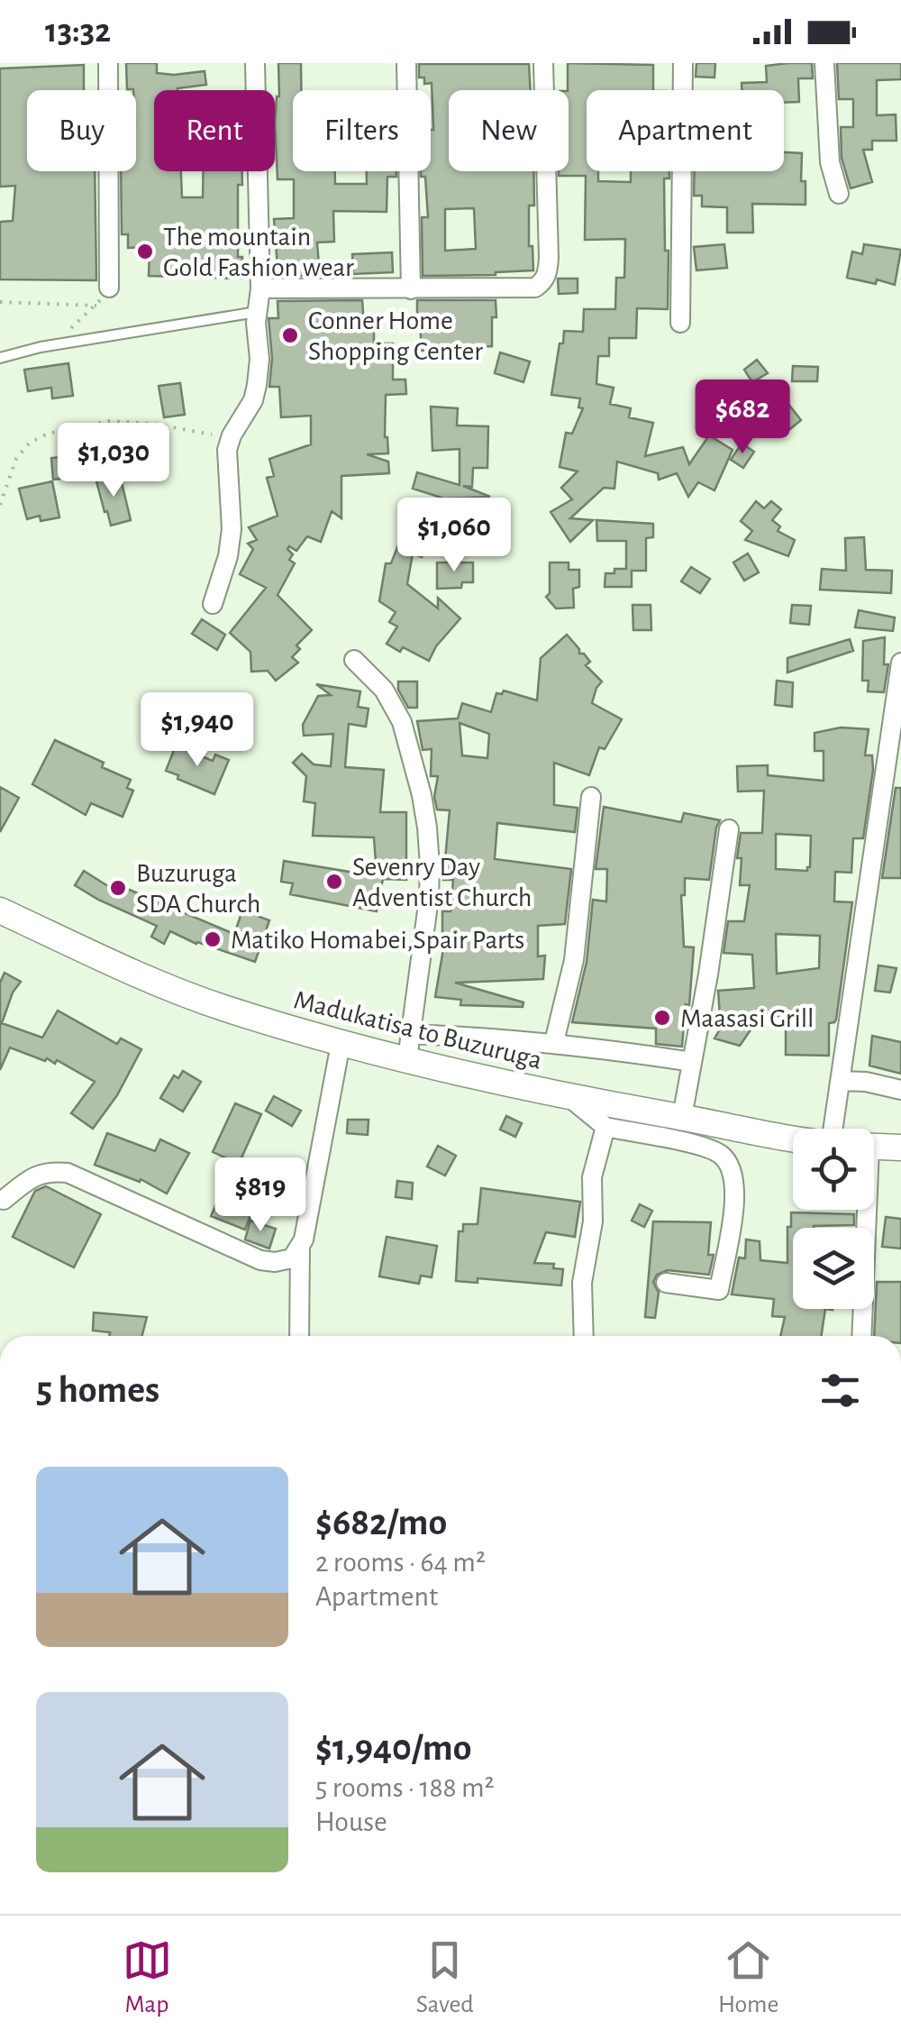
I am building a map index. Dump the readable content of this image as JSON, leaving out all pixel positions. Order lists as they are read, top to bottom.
{
  "streets": {
    "main road": ["Madukatisa to Buzuruga"]
  },
  "places": [
    "The mountain Gold Fashion wear",
    "Conner Home Shopping Center",
    "Sevenry Day Adventist Church",
    "Buzuruga SDA Church",
    "Matiko Homabei,Spair Parts",
    "Maasasi Grill"
  ],
  "page": {
    "status": "13:32",
    "chip": [
      "Buy",
      "Rent",
      "Filters",
      "New",
      "Apartment"
    ],
    "price": [
      "$682",
      "$1,030",
      "$1,060",
      "$1,940",
      "$819"
    ],
    "heading": "5 homes",
    "list": [
      {
        "name": "$682/mo",
        "note": "2 rooms · 64 m² · Apartment"
      },
      {
        "name": "$1,940/mo",
        "note": "5 rooms · 188 m² · House"
      }
    ],
    "tabs": ["Map", "Saved", "Home"]
  }
}
